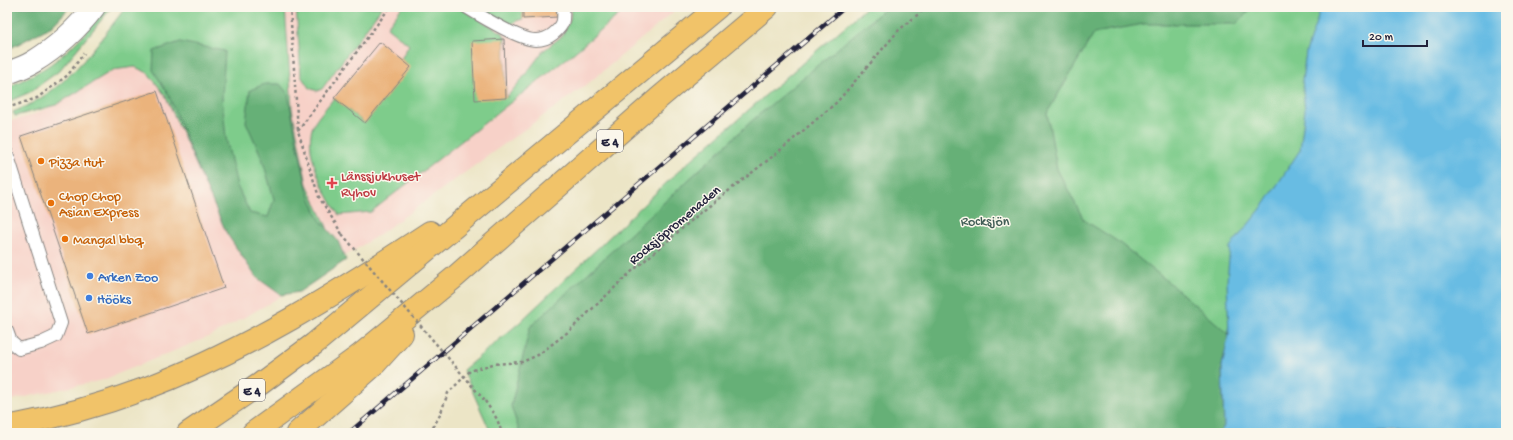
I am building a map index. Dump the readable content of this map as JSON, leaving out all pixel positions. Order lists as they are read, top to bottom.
{
  "streets": {
    "highway": ["E 4"],
    "path": ["Rocksjöpromenaden"]
  },
  "parks": ["Rocksjön"],
  "places": {
    "other": [
      "Pizza Hut",
      "Chop Chop Asian Express",
      "Mangal bbq",
      "Arken Zoo",
      "Hööks"
    ],
    "health": ["Länssjukhuset Ryhov"]
  },
  "scale_bar": "20 m"
}
